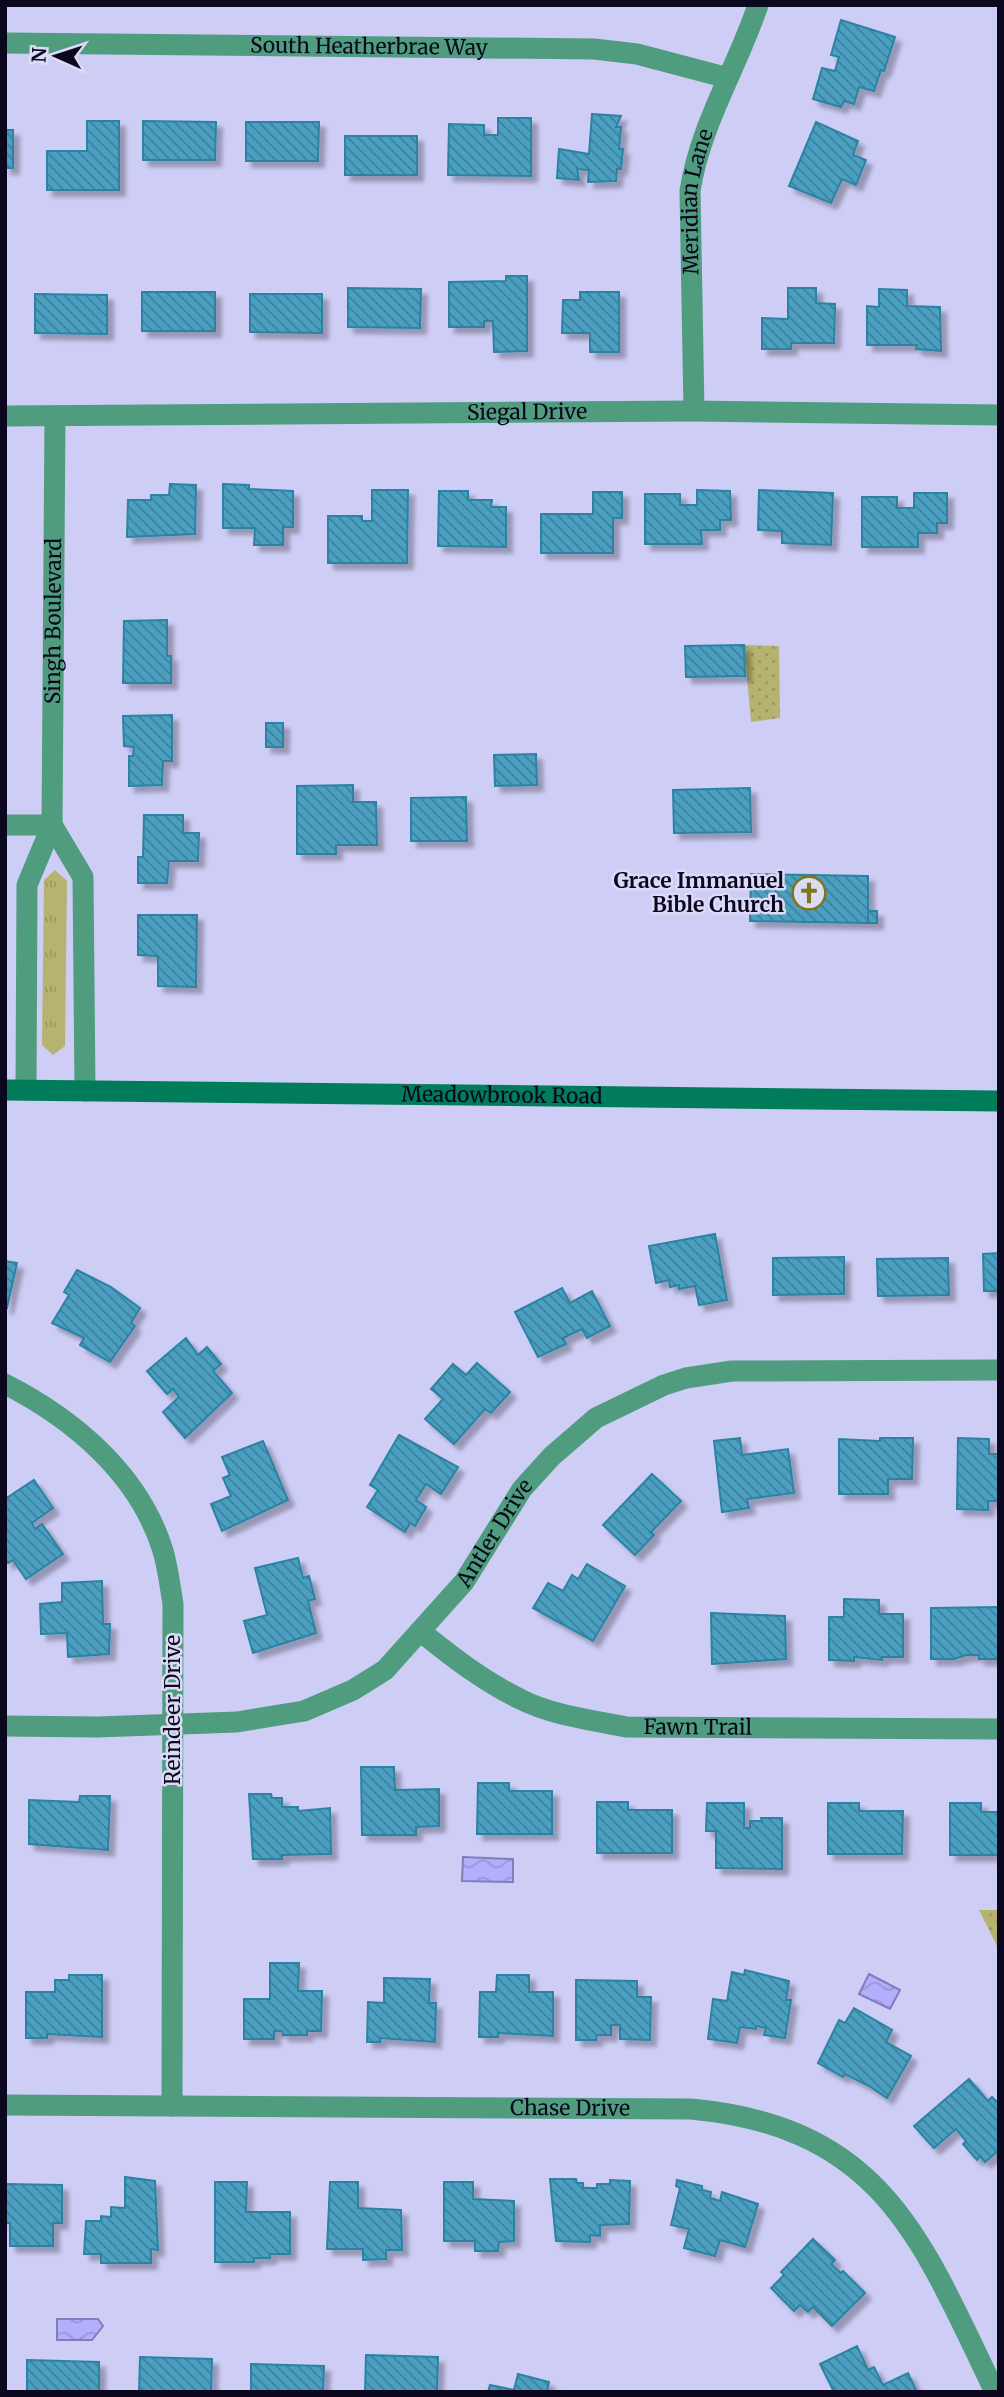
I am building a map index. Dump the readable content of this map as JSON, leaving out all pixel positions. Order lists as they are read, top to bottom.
{
  "streets": {
    "street": [
      "South Heatherbrae Way",
      "Meridian Lane",
      "Siegal Drive",
      "Singh Boulevard",
      "Meadowbrook Road",
      "Antler Drive",
      "Reindeer Drive",
      "Fawn Trail",
      "Chase Drive"
    ]
  },
  "crossings": [
    ["South Heatherbrae Way", "Meridian Lane"],
    ["Meridian Lane", "Siegal Drive"],
    ["Siegal Drive", "Singh Boulevard"],
    ["Singh Boulevard", "Meadowbrook Road"],
    ["Antler Drive", "Reindeer Drive"],
    ["Antler Drive", "Fawn Trail"],
    ["Reindeer Drive", "Chase Drive"]
  ],
  "places": {
    "church": ["Grace Immanuel Bible Church"]
  },
  "north": "left"
}
